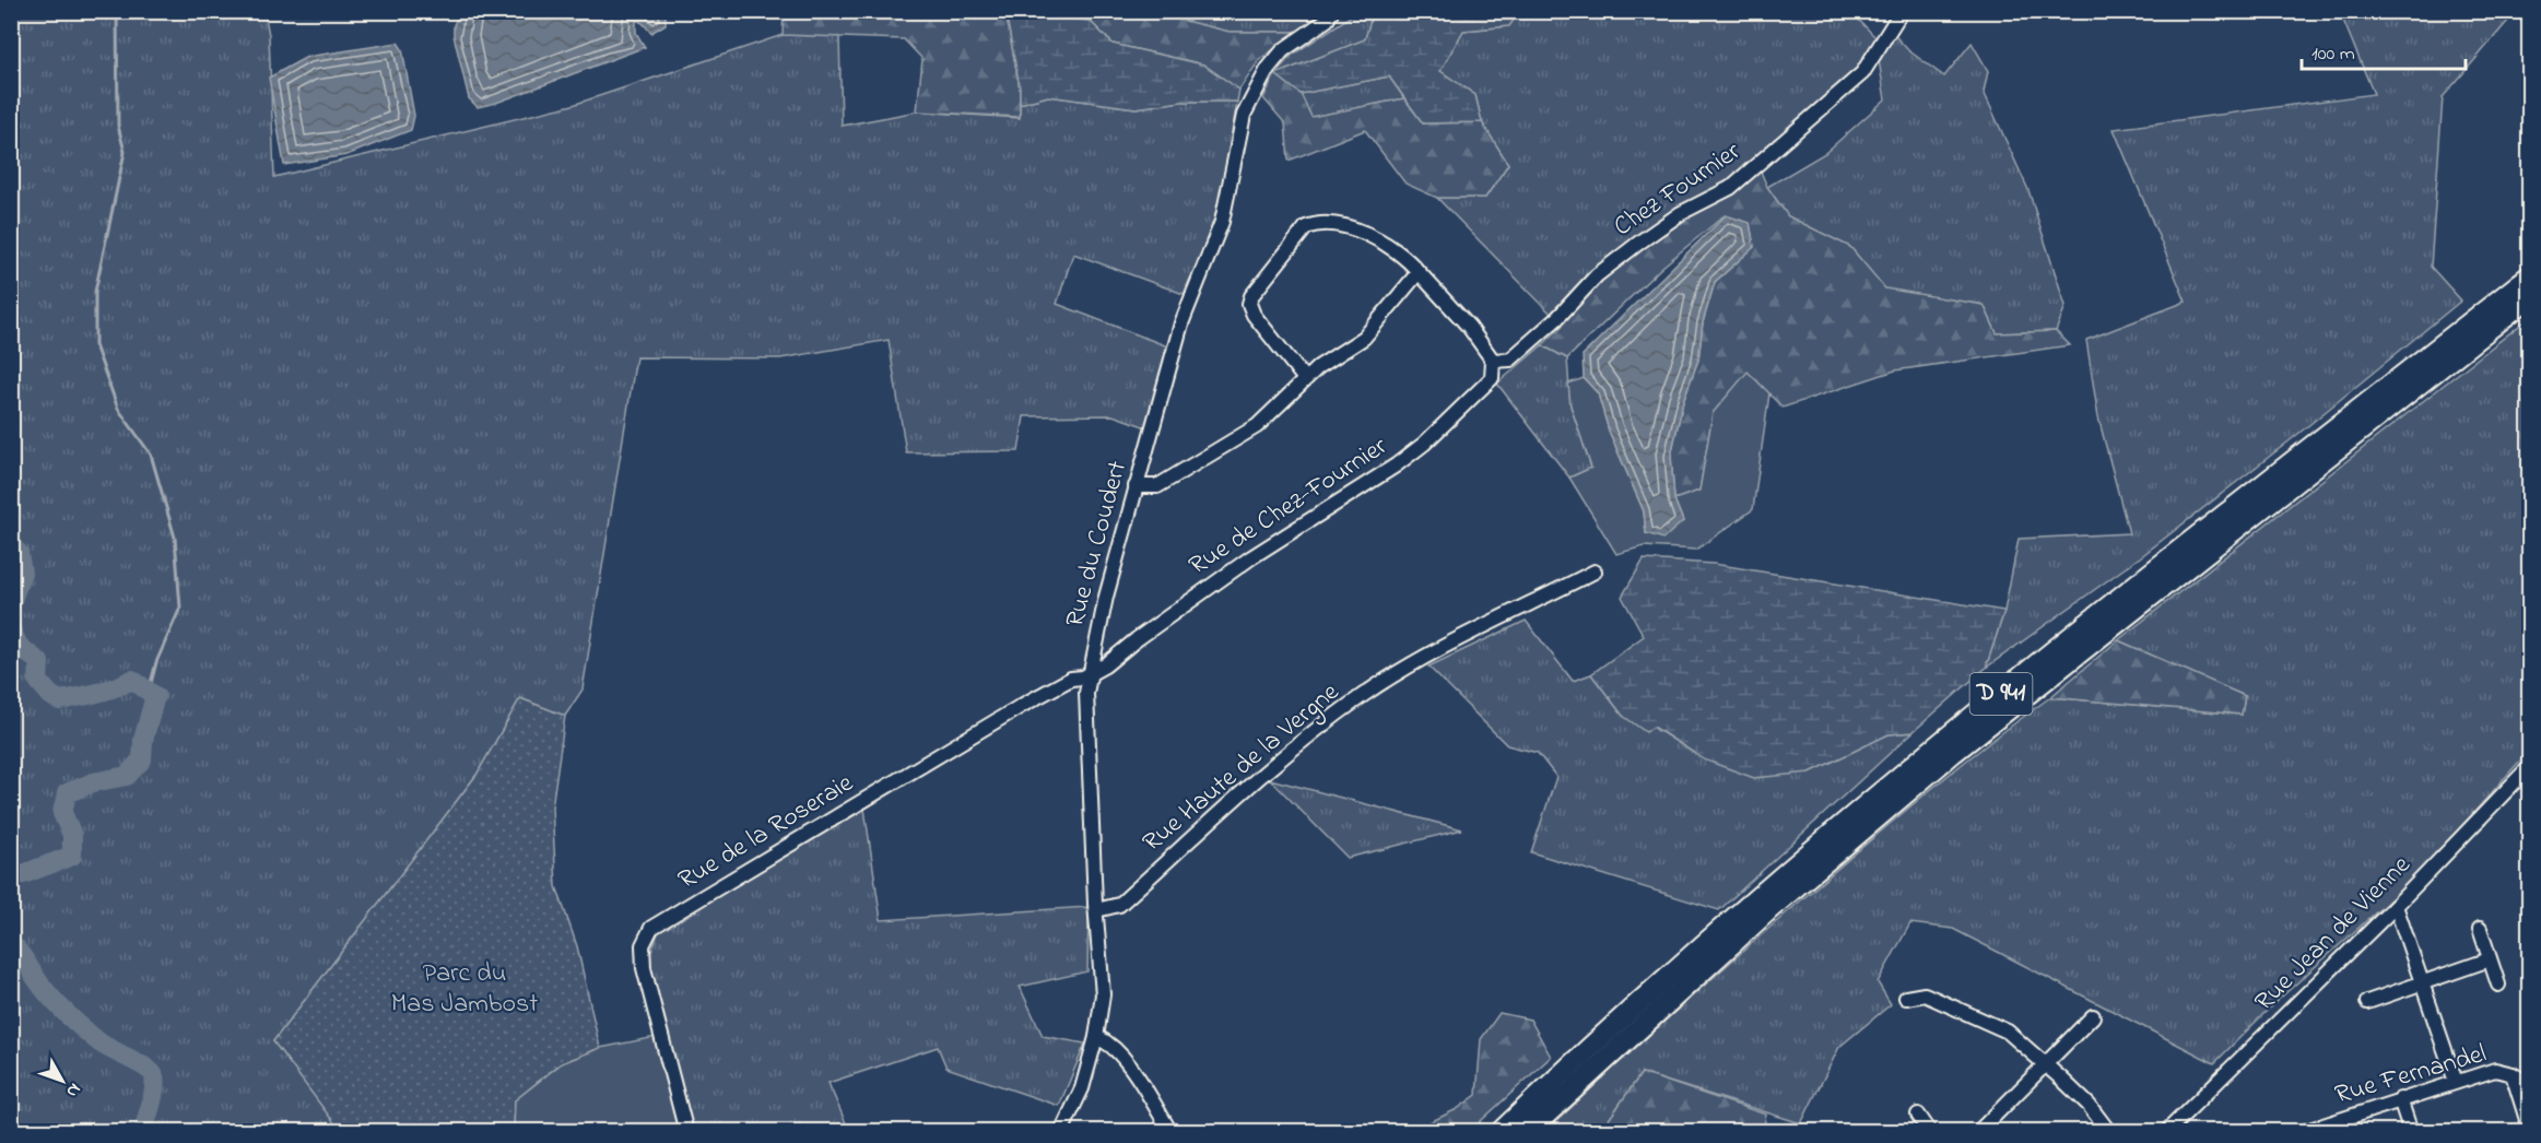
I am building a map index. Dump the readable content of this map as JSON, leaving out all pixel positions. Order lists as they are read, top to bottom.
{
  "streets": {
    "highway": ["D 941"],
    "street": [
      "Chez Fournier",
      "Rue de Chez-Fournier",
      "Rue du Coudert",
      "Rue Haute de la Vergne",
      "Rue de la Roseraie",
      "Rue Jean de Vienne",
      "Rue Fernandel"
    ]
  },
  "crossings": [
    ["Chez Fournier", "Rue de Chez-Fournier"],
    ["Rue de Chez-Fournier", "Rue du Coudert"],
    ["Rue de Chez-Fournier", "Rue de la Roseraie"],
    ["Rue du Coudert", "Rue Haute de la Vergne"],
    ["Rue du Coudert", "Rue de la Roseraie"]
  ],
  "parks": ["Parc du Mas Jambost"],
  "scale_bar": "100 m",
  "north": "bottom right"
}
